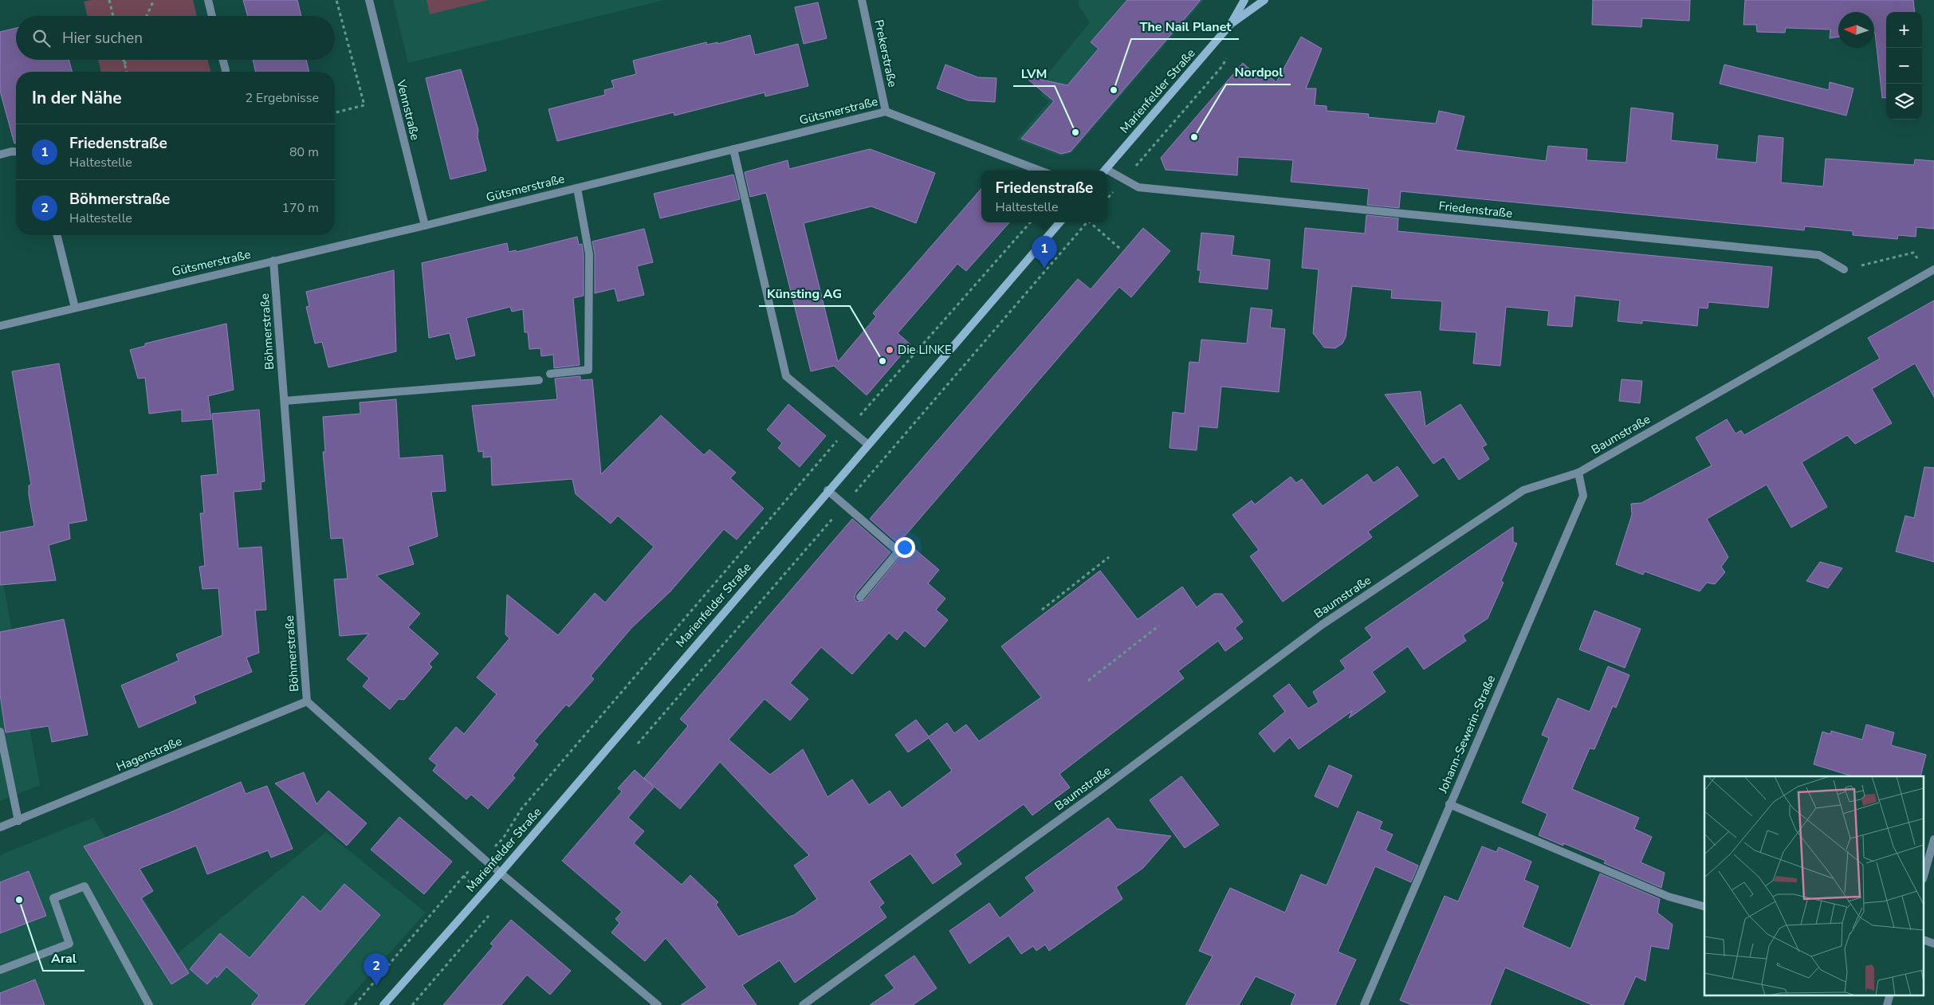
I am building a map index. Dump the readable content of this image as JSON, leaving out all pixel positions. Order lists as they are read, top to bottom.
{
  "streets": {
    "street": [
      "Prekerstraße",
      "Marienfelder Straße",
      "Vennstraße",
      "Gütsmerstraße",
      "Friedenstraße",
      "Böhmerstraße",
      "Baumstraße",
      "Johann-Sewerin-Straße",
      "Hagenstraße"
    ]
  },
  "crossings": [
    ["Prekerstraße", "Gütsmerstraße"],
    ["Marienfelder Straße", "Böhmerstraße"],
    ["Vennstraße", "Gütsmerstraße"],
    ["Gütsmerstraße", "Böhmerstraße"],
    ["Böhmerstraße", "Hagenstraße"],
    ["Baumstraße", "Johann-Sewerin-Straße"]
  ],
  "places": [
    "The Nail Planet",
    "LVM",
    "Nordpol",
    "Die LINKE",
    "Künsting AG",
    "Aral"
  ],
  "north": "left",
  "page": {
    "map_buttons": ["+", "−"],
    "search": "Hier suchen",
    "heading": ["In der Nähe", "2 Ergebnisse"],
    "list": [
      {
        "mark": "1",
        "name": "Friedenstraße",
        "note": "Haltestelle",
        "value": "80 m"
      },
      {
        "mark": "2",
        "name": "Böhmerstraße",
        "note": "Haltestelle",
        "value": "170 m"
      }
    ],
    "popup": ["Friedenstraße", "Haltestelle"],
    "pins": ["1", "2"]
  }
}
